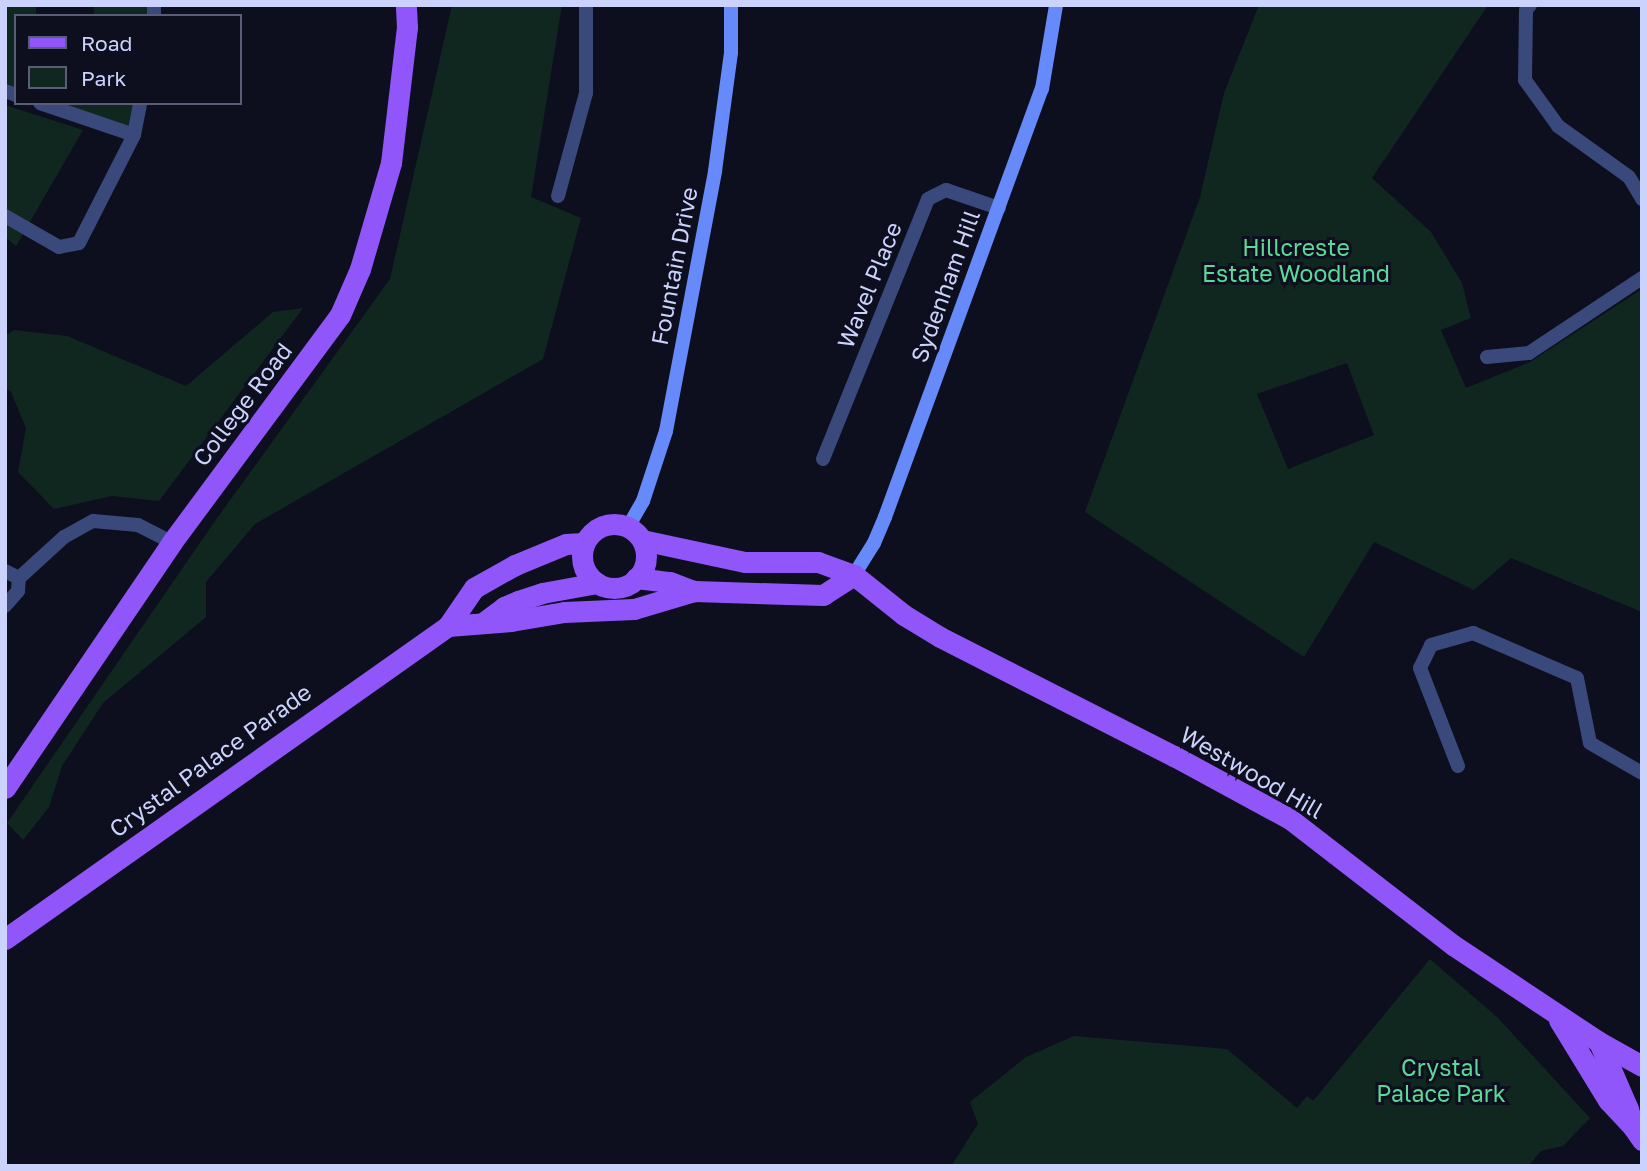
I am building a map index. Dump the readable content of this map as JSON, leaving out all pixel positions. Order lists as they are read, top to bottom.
{
  "streets": {
    "main road": ["College Road", "Crystal Palace Parade", "Westwood Hill"],
    "street": ["Fountain Drive", "Wavel Place", "Sydenham Hill"]
  },
  "crossings": [
    ["Fountain Drive", "Crystal Palace Parade"],
    ["Fountain Drive", "Westwood Hill"],
    ["Wavel Place", "Sydenham Hill"],
    ["Sydenham Hill", "Westwood Hill"],
    ["Crystal Palace Parade", "Westwood Hill"]
  ],
  "parks": ["Hillcreste Estate Woodland", "Crystal Palace Park"],
  "legend": ["Road", "Park"]
}
